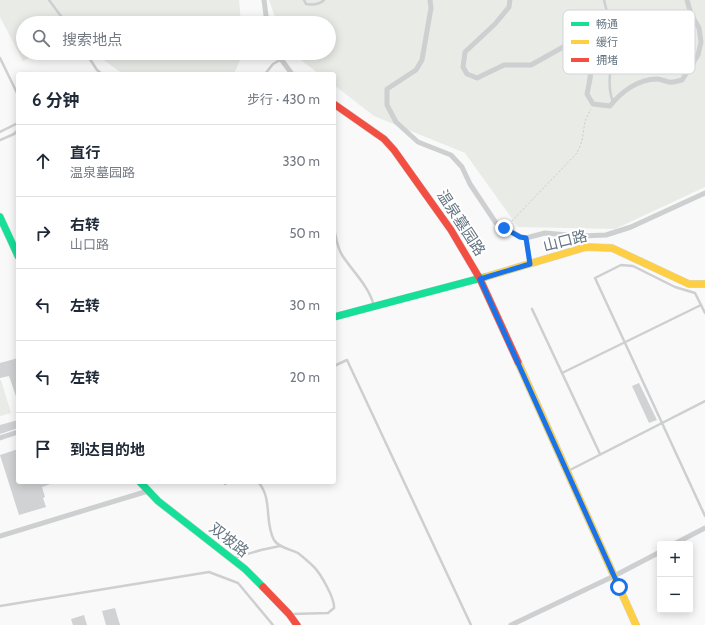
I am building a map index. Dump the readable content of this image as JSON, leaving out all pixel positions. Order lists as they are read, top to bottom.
{
  "streets": {
    "street": ["温泉墓园路", "山口路", "双坡路"]
  },
  "crossings": [
    ["温泉墓园路", "山口路"]
  ],
  "legend": ["畅通", "缓行", "拥堵"],
  "page": {
    "search": "搜索地点",
    "heading": ["6 分钟", "步行 · 430 m"],
    "list": [
      ["直行", "温泉墓园路", "330 m"],
      ["右转", "山口路", "50 m"],
      ["左转", "30 m"],
      ["左转", "20 m"],
      "到达目的地"
    ],
    "map_buttons": ["+", "−"]
  }
}
